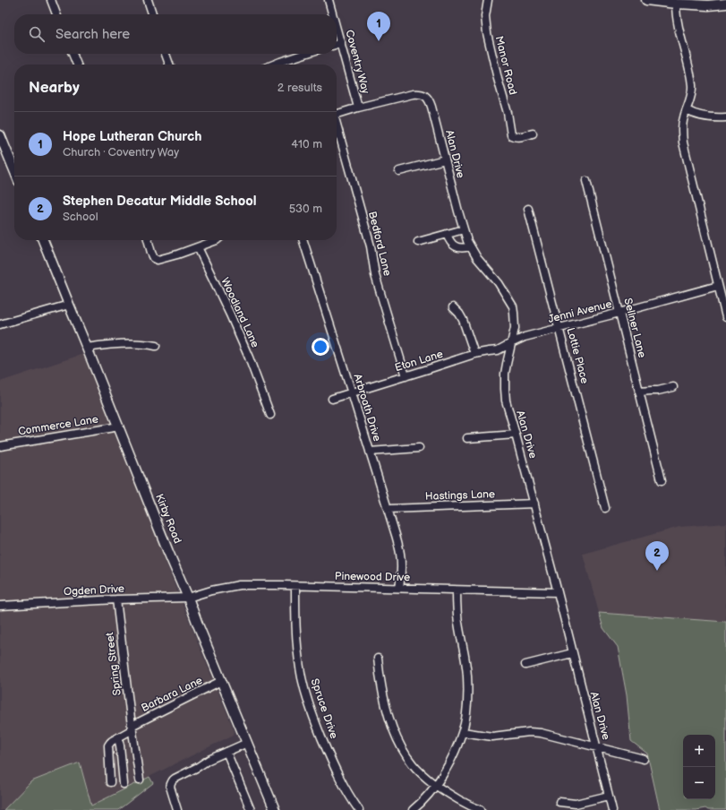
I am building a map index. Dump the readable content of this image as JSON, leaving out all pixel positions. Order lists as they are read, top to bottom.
{
  "streets": {
    "main road": ["Kirby Road"],
    "street": [
      "Coventry Way",
      "Manor Road",
      "Alan Drive",
      "Bedford Lane",
      "Jenni Avenue",
      "Woodland Lane",
      "Sellner Lane",
      "Lottie Place",
      "Eton Lane",
      "Arbroath Drive",
      "Commerce Lane",
      "Hastings Lane",
      "Pinewood Drive",
      "Ogden Drive",
      "Spring Street",
      "Barbara Lane",
      "Spruce Drive"
    ]
  },
  "crossings": [
    ["Coventry Way", "Alan Drive"],
    ["Alan Drive", "Jenni Avenue"],
    ["Alan Drive", "Eton Lane"],
    ["Alan Drive", "Hastings Lane"],
    ["Alan Drive", "Pinewood Drive"],
    ["Bedford Lane", "Eton Lane"],
    ["Jenni Avenue", "Sellner Lane"],
    ["Jenni Avenue", "Lottie Place"],
    ["Jenni Avenue", "Eton Lane"],
    ["Eton Lane", "Arbroath Drive"],
    ["Arbroath Drive", "Hastings Lane"],
    ["Arbroath Drive", "Pinewood Drive"],
    ["Commerce Lane", "Kirby Road"],
    ["Kirby Road", "Pinewood Drive"],
    ["Kirby Road", "Ogden Drive"],
    ["Kirby Road", "Barbara Lane"],
    ["Pinewood Drive", "Ogden Drive"],
    ["Pinewood Drive", "Spruce Drive"],
    ["Ogden Drive", "Spring Street"],
    ["Spring Street", "Barbara Lane"]
  ],
  "page": {
    "pins": ["1", "2"],
    "search": "Search here",
    "heading": ["Nearby", "2 results"],
    "list": [
      {
        "mark": "1",
        "name": "Hope Lutheran Church",
        "note": "Church · Coventry Way",
        "value": "410 m"
      },
      {
        "mark": "2",
        "name": "Stephen Decatur Middle School",
        "note": "School",
        "value": "530 m"
      }
    ],
    "map_buttons": ["+", "−"]
  }
}
